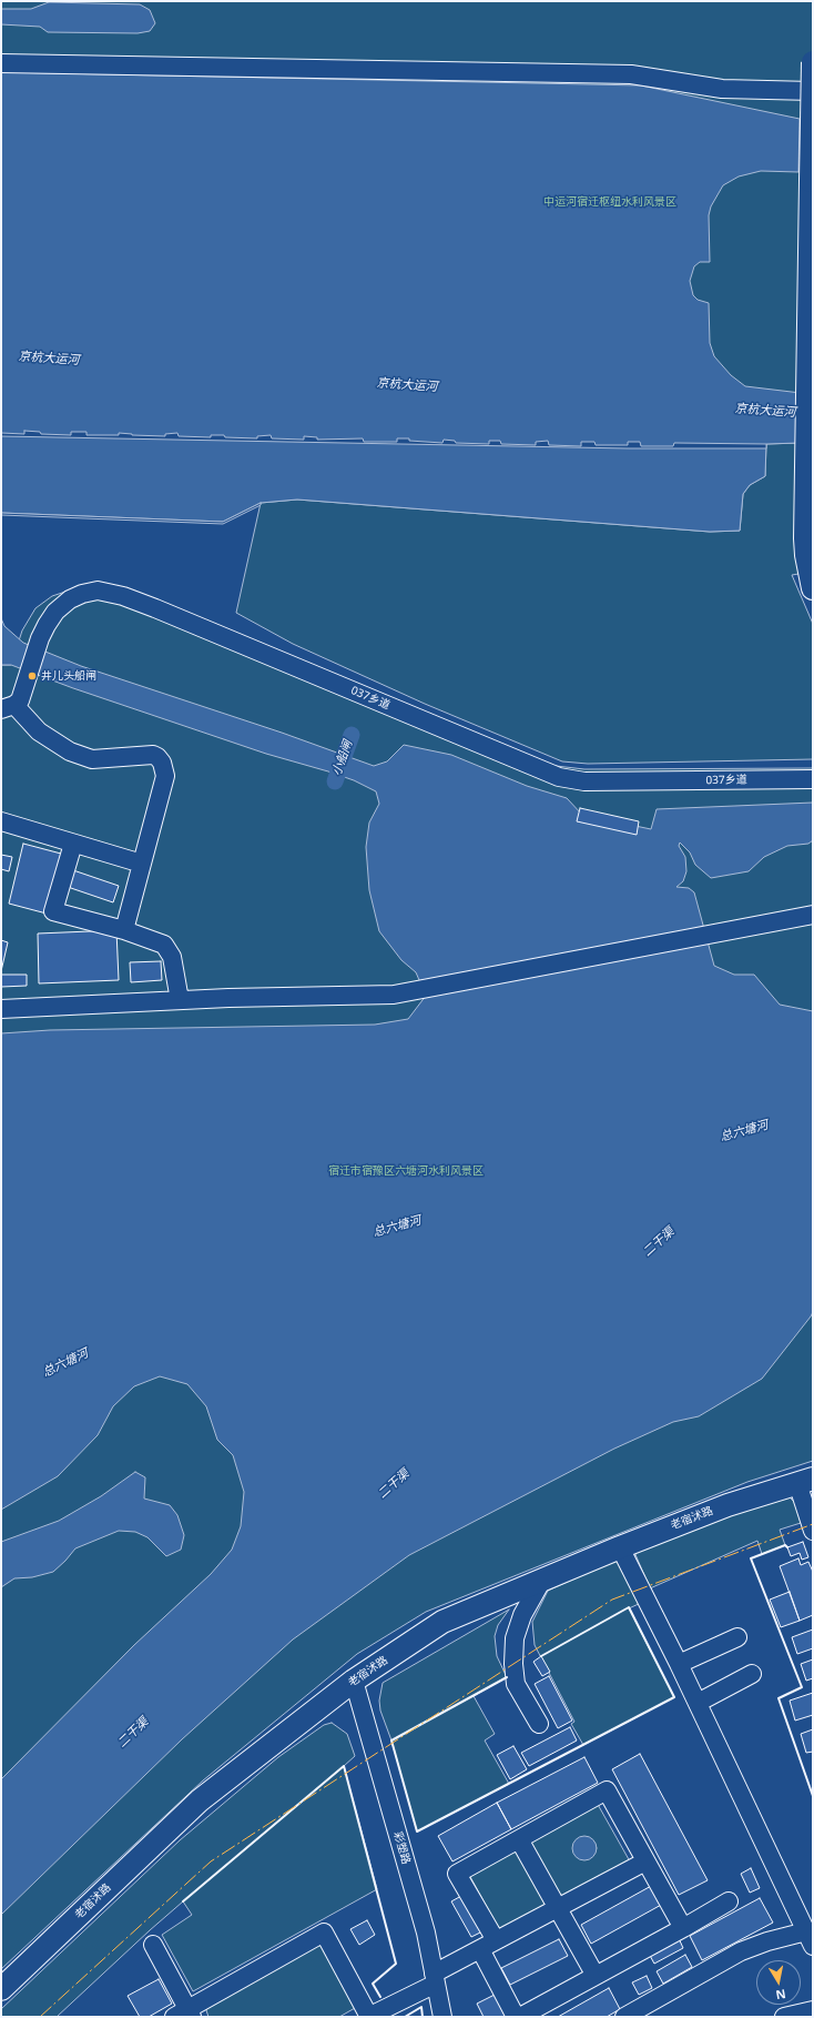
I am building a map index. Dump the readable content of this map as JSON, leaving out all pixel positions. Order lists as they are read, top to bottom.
{
  "streets": {
    "main road": ["老宿沭路"],
    "street": ["037乡道", "彩塑路"]
  },
  "crossings": [
    ["老宿沭路", "彩塑路"]
  ],
  "water": [
    "京杭大运河",
    "小船闸",
    "总六塘河",
    "二干渠"
  ],
  "parks": ["中运河宿迁枢纽水利风景区", "宿迁市宿豫区六塘河水利风景区"],
  "places": ["井儿头船闸"],
  "north": "bottom"
}
